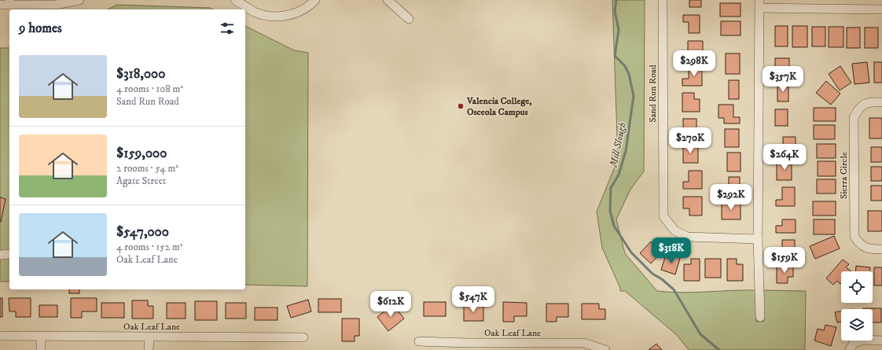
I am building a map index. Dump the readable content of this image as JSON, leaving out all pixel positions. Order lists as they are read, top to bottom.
{
  "streets": {
    "street": ["Sand Run Road", "Sierra Circle", "Oak Leaf Lane"]
  },
  "water": ["Mill Slough"],
  "places": ["Valencia College, Osceola Campus"],
  "page": {
    "heading": "9 homes",
    "list": [
      {
        "name": "$318,000",
        "note": "4 rooms · 108 m² · Sand Run Road"
      },
      {
        "name": "$159,000",
        "note": "2 rooms · 54 m² · Agate Street"
      },
      {
        "name": "$547,000",
        "note": "4 rooms · 152 m² · Oak Leaf Lane"
      }
    ],
    "price": [
      "$298K",
      "$357K",
      "$270K",
      "$264K",
      "$292K",
      "$318K",
      "$159K",
      "$547K",
      "$612K"
    ]
  }
}
